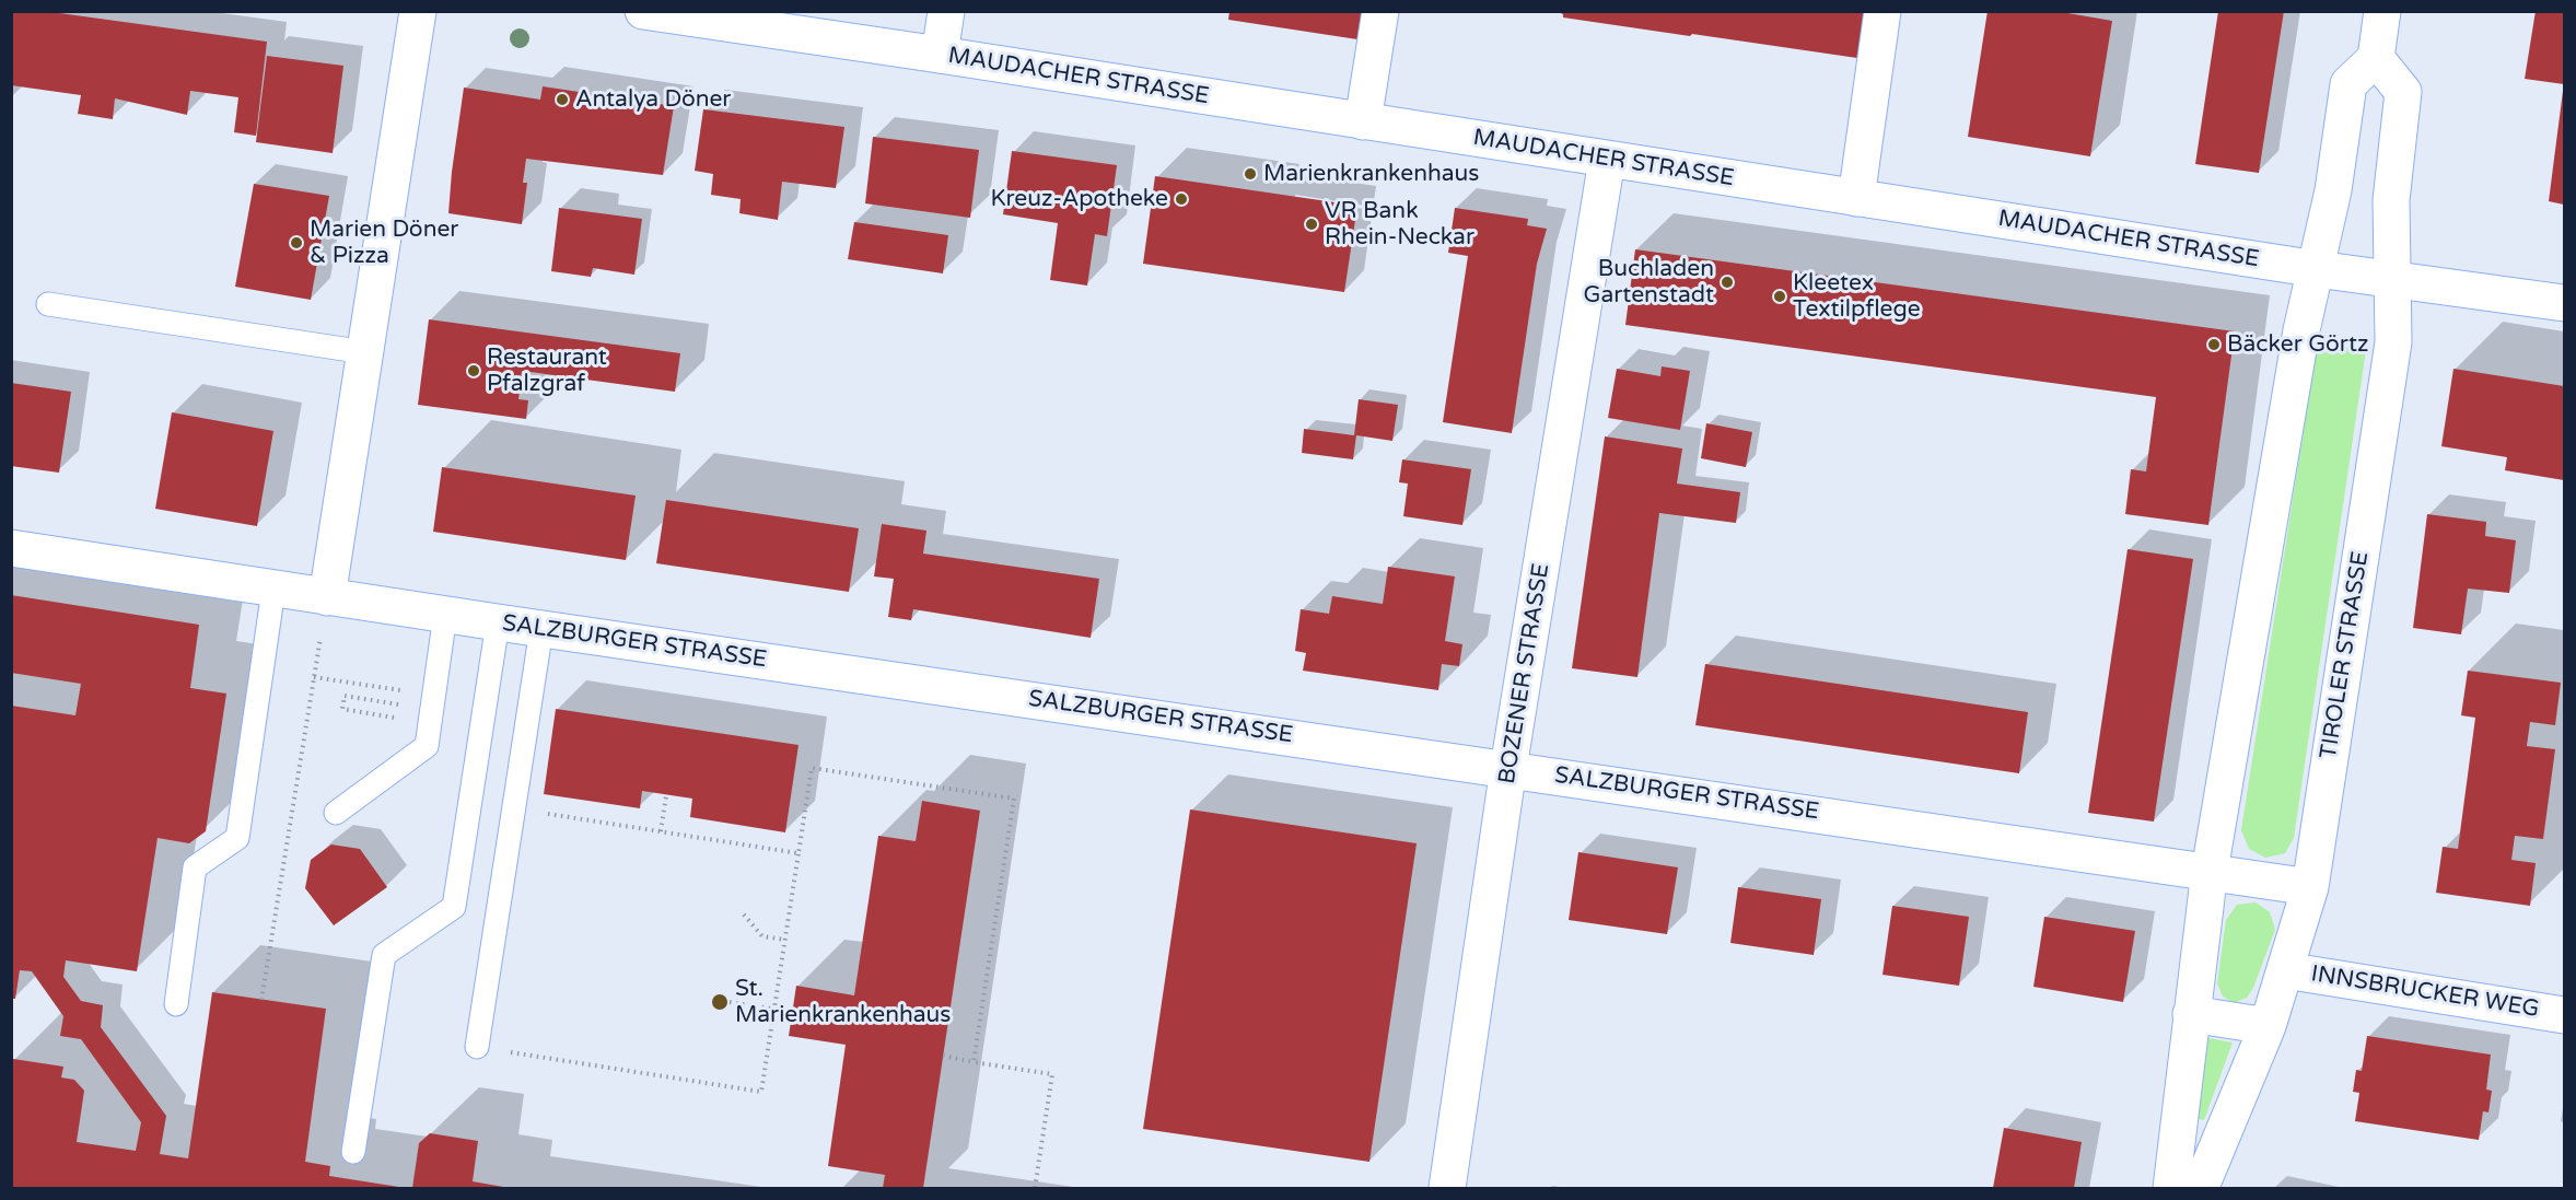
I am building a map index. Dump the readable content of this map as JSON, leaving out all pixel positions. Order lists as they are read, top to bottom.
{
  "streets": {
    "street": [
      "MAUDACHER STRASSE",
      "SALZBURGER STRASSE",
      "TIROLER STRASSE",
      "BOZENER STRASSE",
      "INNSBRUCKER WEG"
    ]
  },
  "crossings": [
    ["MAUDACHER STRASSE", "TIROLER STRASSE"],
    ["MAUDACHER STRASSE", "BOZENER STRASSE"],
    ["SALZBURGER STRASSE", "TIROLER STRASSE"],
    ["SALZBURGER STRASSE", "BOZENER STRASSE"],
    ["TIROLER STRASSE", "INNSBRUCKER WEG"]
  ],
  "places": [
    "Antalya Döner",
    "Marienkrankenhaus",
    "Kreuz-Apotheke",
    "VR Bank Rhein-Neckar",
    "Marien Döner & Pizza",
    "Buchladen Gartenstadt",
    "Kleetex Textilpflege",
    "Bäcker Görtz",
    "Restaurant Pfalzgraf",
    "St. Marienkrankenhaus"
  ]
}
